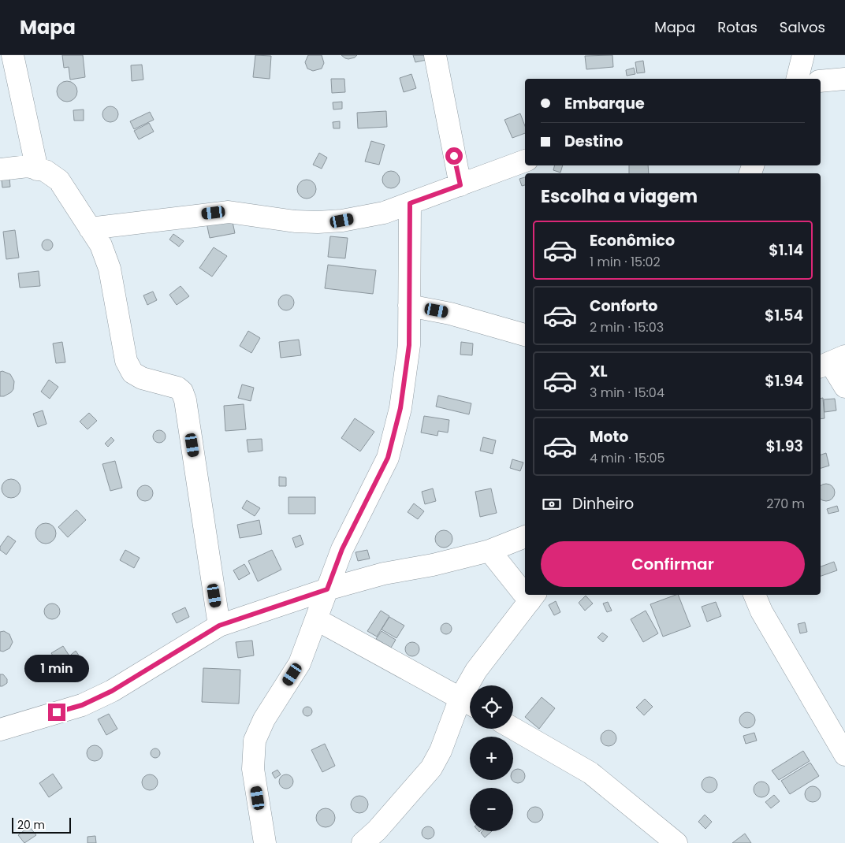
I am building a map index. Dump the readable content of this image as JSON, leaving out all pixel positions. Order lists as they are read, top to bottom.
{
  "scale_bar": "20 m",
  "page": {
    "header": "Mapa",
    "nav": ["Mapa", "Rotas", "Salvos"],
    "banner": ["Embarque", "Destino"],
    "heading": "Escolha a viagem",
    "list": [
      {
        "name": "Econômico",
        "note": "1 min · 15:02",
        "value": "$1.14"
      },
      {
        "name": "Conforto",
        "note": "2 min · 15:03",
        "value": "$1.54"
      },
      {
        "name": "XL",
        "note": "3 min · 15:04",
        "value": "$1.94"
      },
      {
        "name": "Moto",
        "note": "4 min · 15:05",
        "value": "$1.93"
      }
    ],
    "pay": ["Dinheiro", "270 m"],
    "buttons": "Confirmar",
    "bubble": "1 min",
    "map_buttons": ["+", "−"],
    "scale": "20 m"
  }
}
